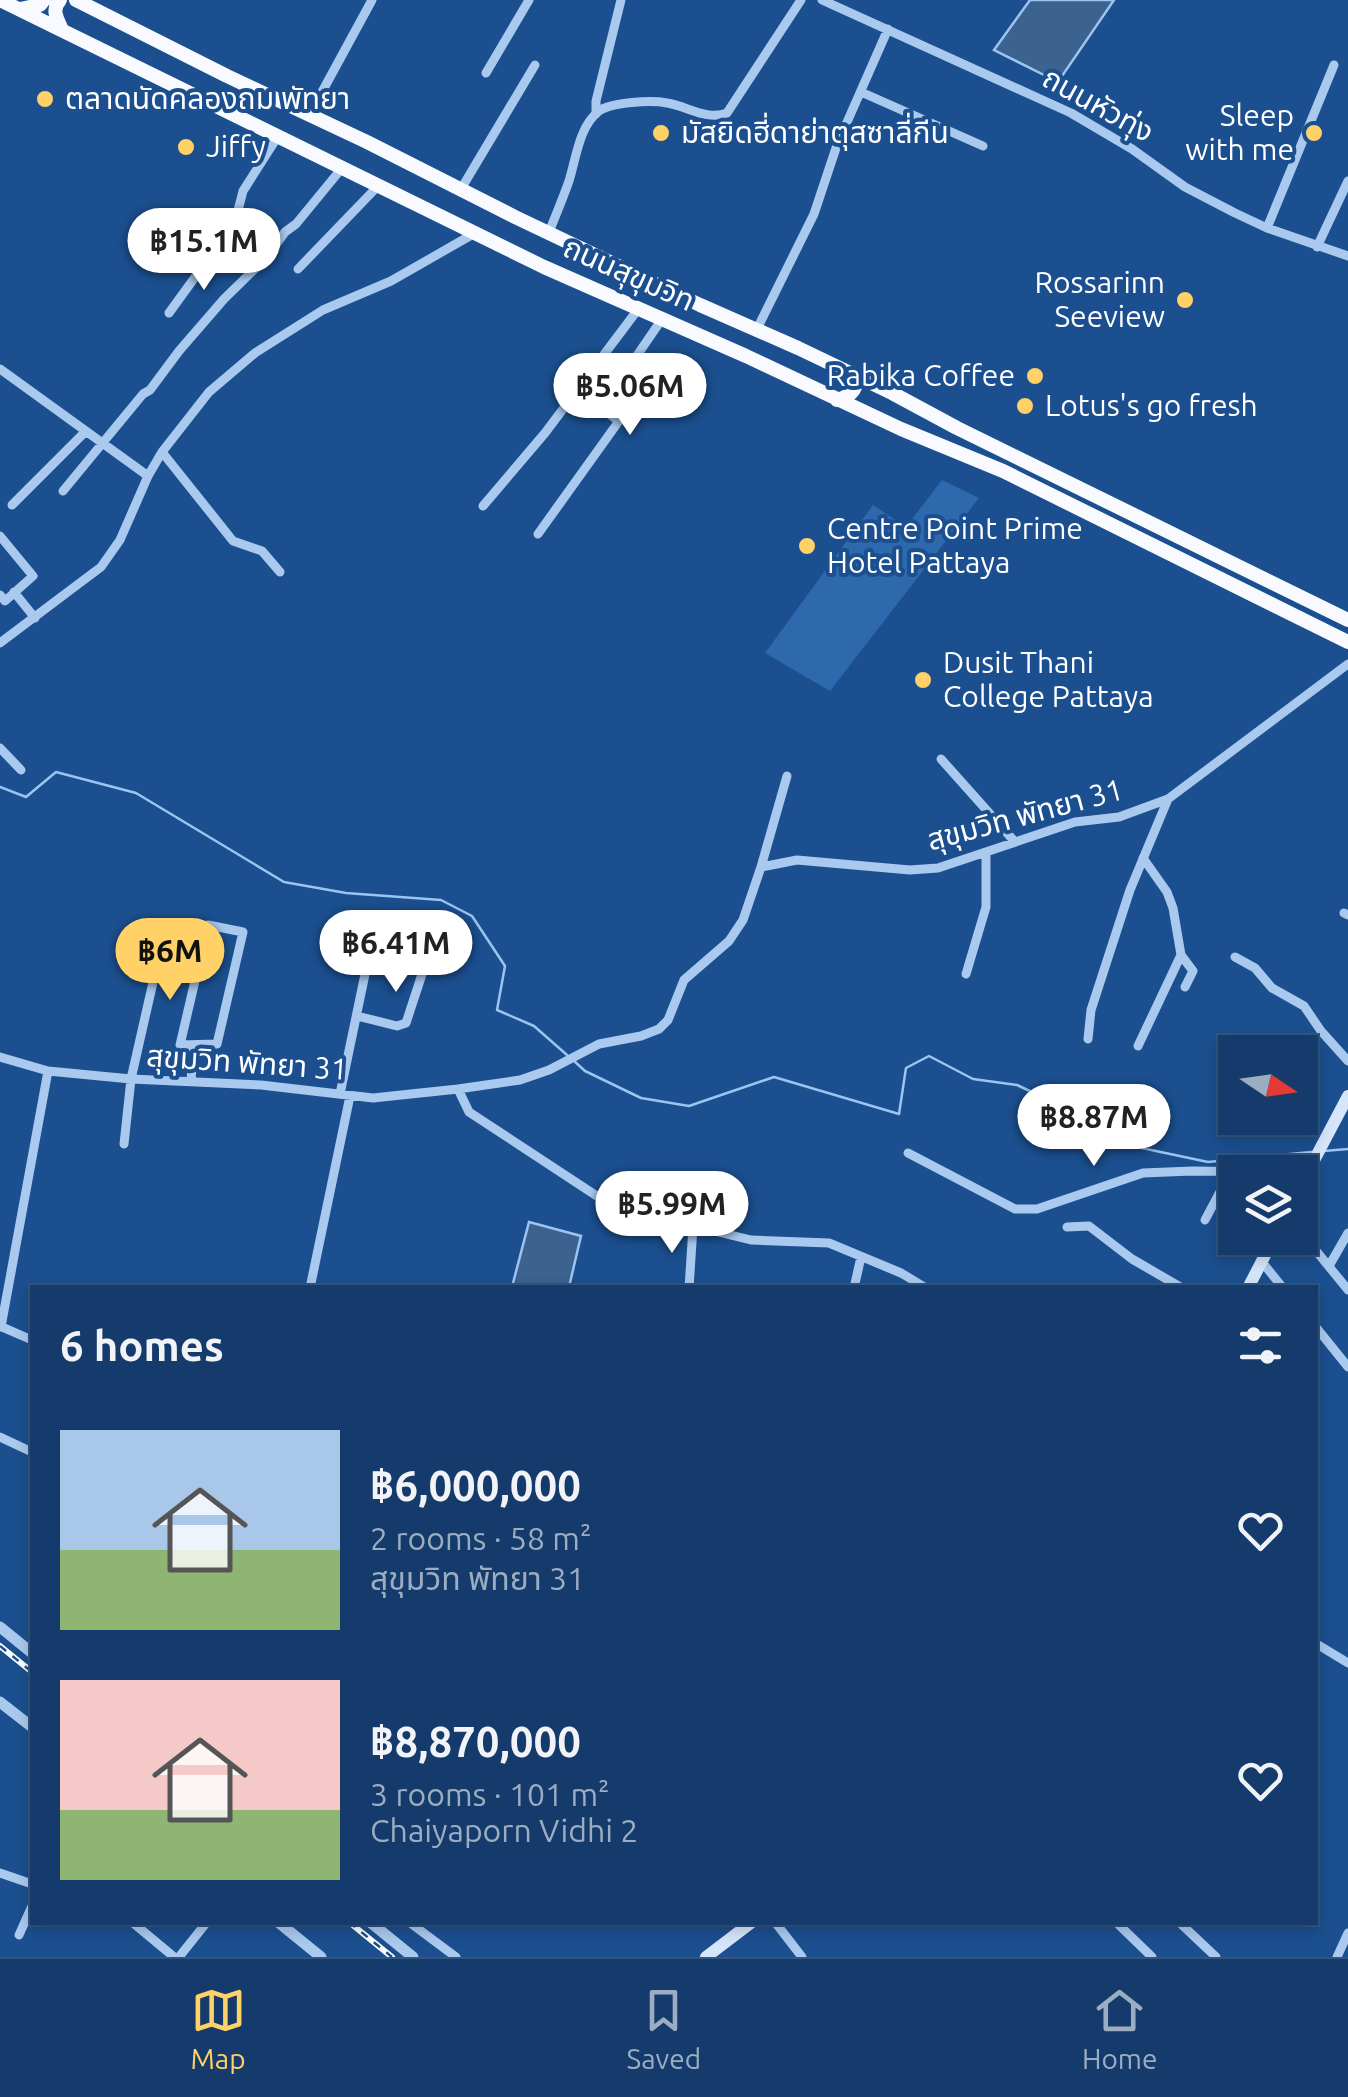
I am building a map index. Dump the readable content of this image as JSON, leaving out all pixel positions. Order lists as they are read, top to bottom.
{
  "streets": {
    "highway": ["ถนนสุขุมวิท"],
    "street": ["ถนนหัวทุ่ง", "สุขุมวิท พัทยา 31"]
  },
  "places": [
    "ตลาดนัดคลองถม พัทยา",
    "มัสยิดฮี่ดาย่าตุสซาลี่กีน",
    "Sleep with me",
    "Jiffy",
    "Rossarinn Seeview",
    "Rabika Coffee",
    "Lotus's go fresh",
    "Centre Point Prime Hotel Pattaya",
    "Dusit Thani College Pattaya"
  ],
  "north": "right",
  "page": {
    "price": [
      "฿15.1M",
      "฿5.06M",
      "฿6.41M",
      "฿6M",
      "฿8.87M",
      "฿5.99M"
    ],
    "heading": "6 homes",
    "list": [
      {
        "name": "฿6,000,000",
        "note": "2 rooms · 58 m² · สุขุมวิท พัทยา 31"
      },
      {
        "name": "฿8,870,000",
        "note": "3 rooms · 101 m² · Chaiyaporn Vidhi 2"
      }
    ],
    "tabs": ["Map", "Saved", "Home"]
  }
}
